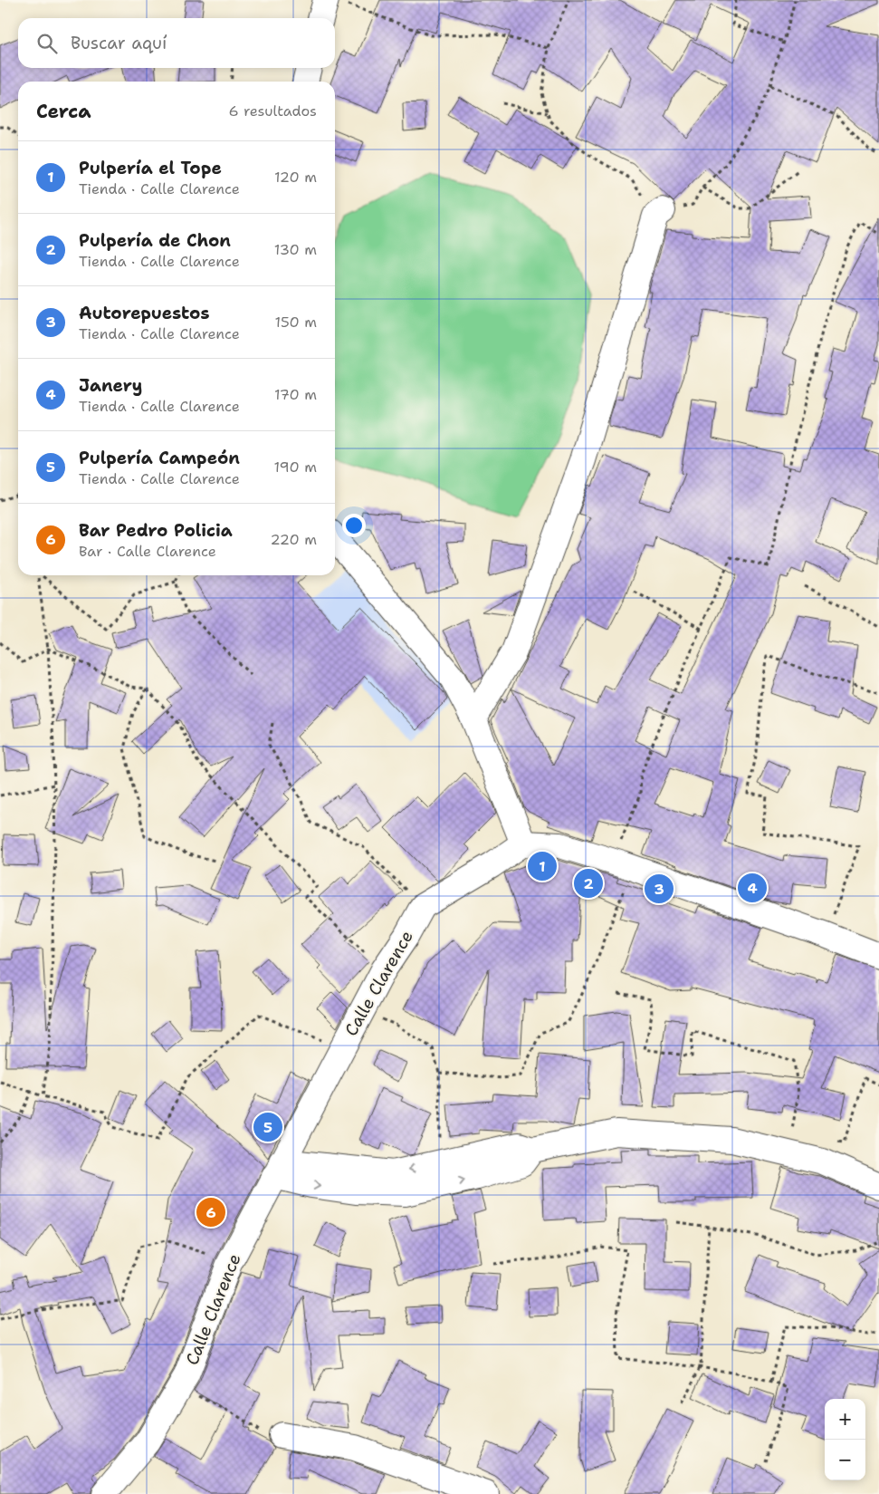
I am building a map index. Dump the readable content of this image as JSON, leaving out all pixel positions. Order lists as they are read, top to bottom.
{
  "streets": {
    "street": ["Calle Clarence"]
  },
  "page": {
    "search": "Buscar aquí",
    "heading": ["Cerca", "6 resultados"],
    "list": [
      {
        "mark": "1",
        "name": "Pulpería el Tope",
        "note": "Tienda · Calle Clarence",
        "value": "120 m"
      },
      {
        "mark": "2",
        "name": "Pulpería de Chon",
        "note": "Tienda · Calle Clarence",
        "value": "130 m"
      },
      {
        "mark": "3",
        "name": "Autorepuestos",
        "note": "Tienda · Calle Clarence",
        "value": "150 m"
      },
      {
        "mark": "4",
        "name": "Janery",
        "note": "Tienda · Calle Clarence",
        "value": "170 m"
      },
      {
        "mark": "5",
        "name": "Pulpería Campeón",
        "note": "Tienda · Calle Clarence",
        "value": "190 m"
      },
      {
        "mark": "6",
        "name": "Bar Pedro Policia",
        "note": "Bar · Calle Clarence",
        "value": "220 m"
      }
    ],
    "pins": [
      "1",
      "2",
      "4",
      "3",
      "5",
      "6"
    ],
    "map_buttons": ["+", "−"]
  }
}
